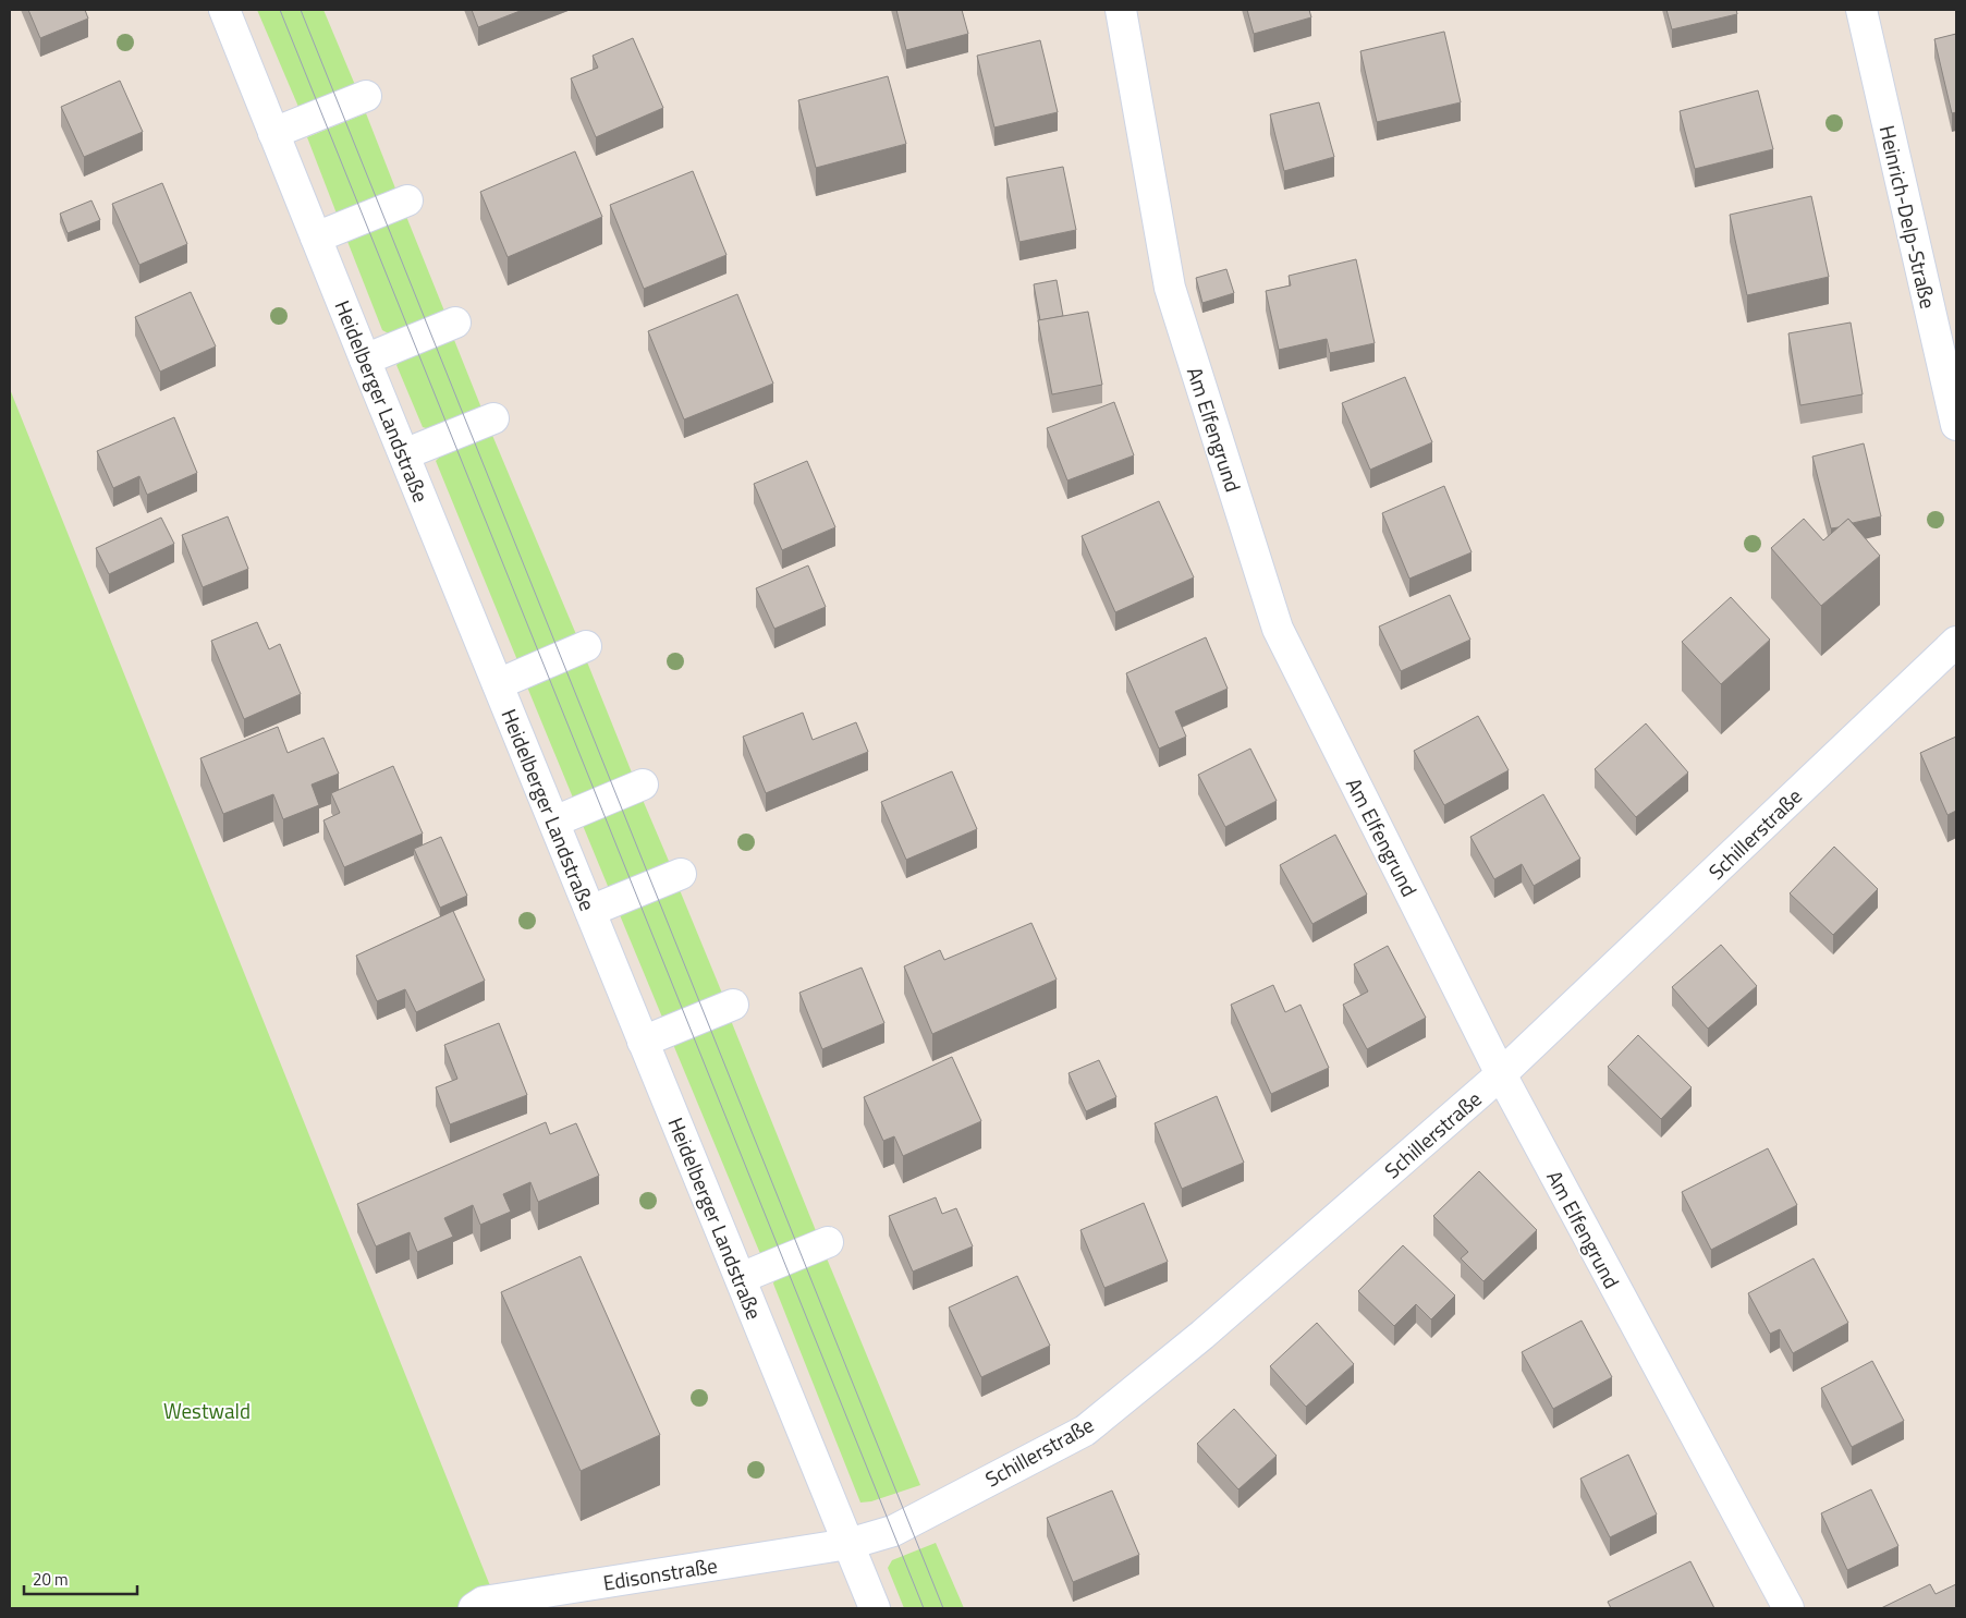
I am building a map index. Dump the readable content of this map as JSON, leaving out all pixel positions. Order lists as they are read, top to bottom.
{
  "streets": {
    "street": [
      "Heinrich-Delp-Straße",
      "Heidelberger Landstraße",
      "Am Elfengrund",
      "Schillerstraße",
      "Edisonstraße"
    ]
  },
  "crossings": [
    ["Heidelberger Landstraße", "Schillerstraße"],
    ["Heidelberger Landstraße", "Edisonstraße"],
    ["Am Elfengrund", "Schillerstraße"],
    ["Schillerstraße", "Edisonstraße"]
  ],
  "parks": ["Westwald"],
  "scale_bar": "20 m"
}
